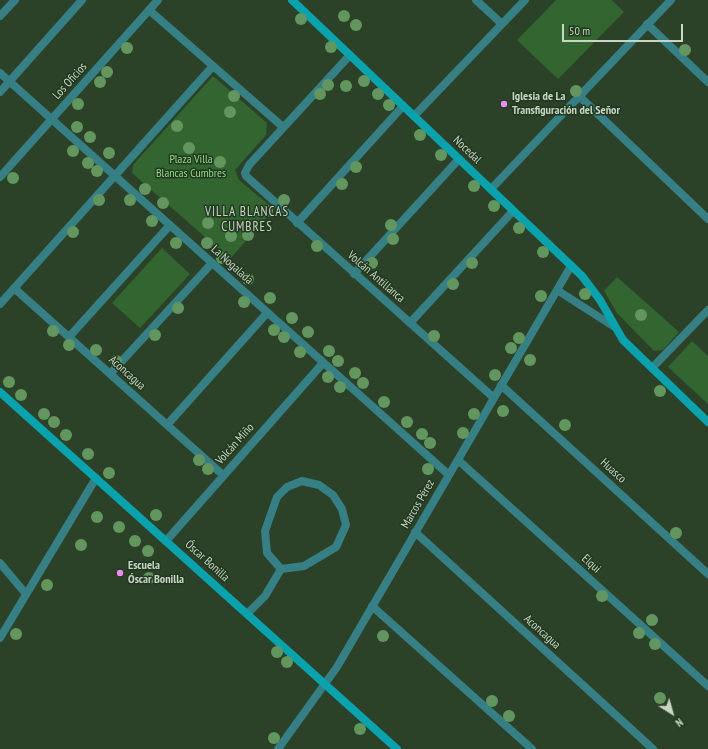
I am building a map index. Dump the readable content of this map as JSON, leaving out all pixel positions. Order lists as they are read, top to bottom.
{
  "streets": {
    "street": [
      "Los Oficios",
      "Nocedal",
      "La Nogalada",
      "Volcán Antillanca",
      "Aconcagua",
      "Volcán Miño",
      "Huasco",
      "Marcos Pérez",
      "Óscar Bonilla",
      "Elqui"
    ]
  },
  "crossings": [
    ["Los Oficios", "La Nogalada"],
    ["Nocedal", "Marcos Pérez"],
    ["La Nogalada", "Volcán Miño"],
    ["La Nogalada", "Marcos Pérez"],
    ["Volcán Antillanca", "Marcos Pérez"],
    ["Aconcagua", "Volcán Miño"],
    ["Aconcagua", "Marcos Pérez"],
    ["Volcán Miño", "Óscar Bonilla"],
    ["Huasco", "Marcos Pérez"],
    ["Marcos Pérez", "Óscar Bonilla"],
    ["Marcos Pérez", "Elqui"]
  ],
  "districts": ["VILLA BLANCAS CUMBRES"],
  "parks": ["Plaza Villa Blancas Cumbres"],
  "places": ["Iglesia de La Transfiguración del Señor", "Escuela Óscar Bonilla"],
  "scale_bar": "50 m",
  "north": "bottom right"
}
